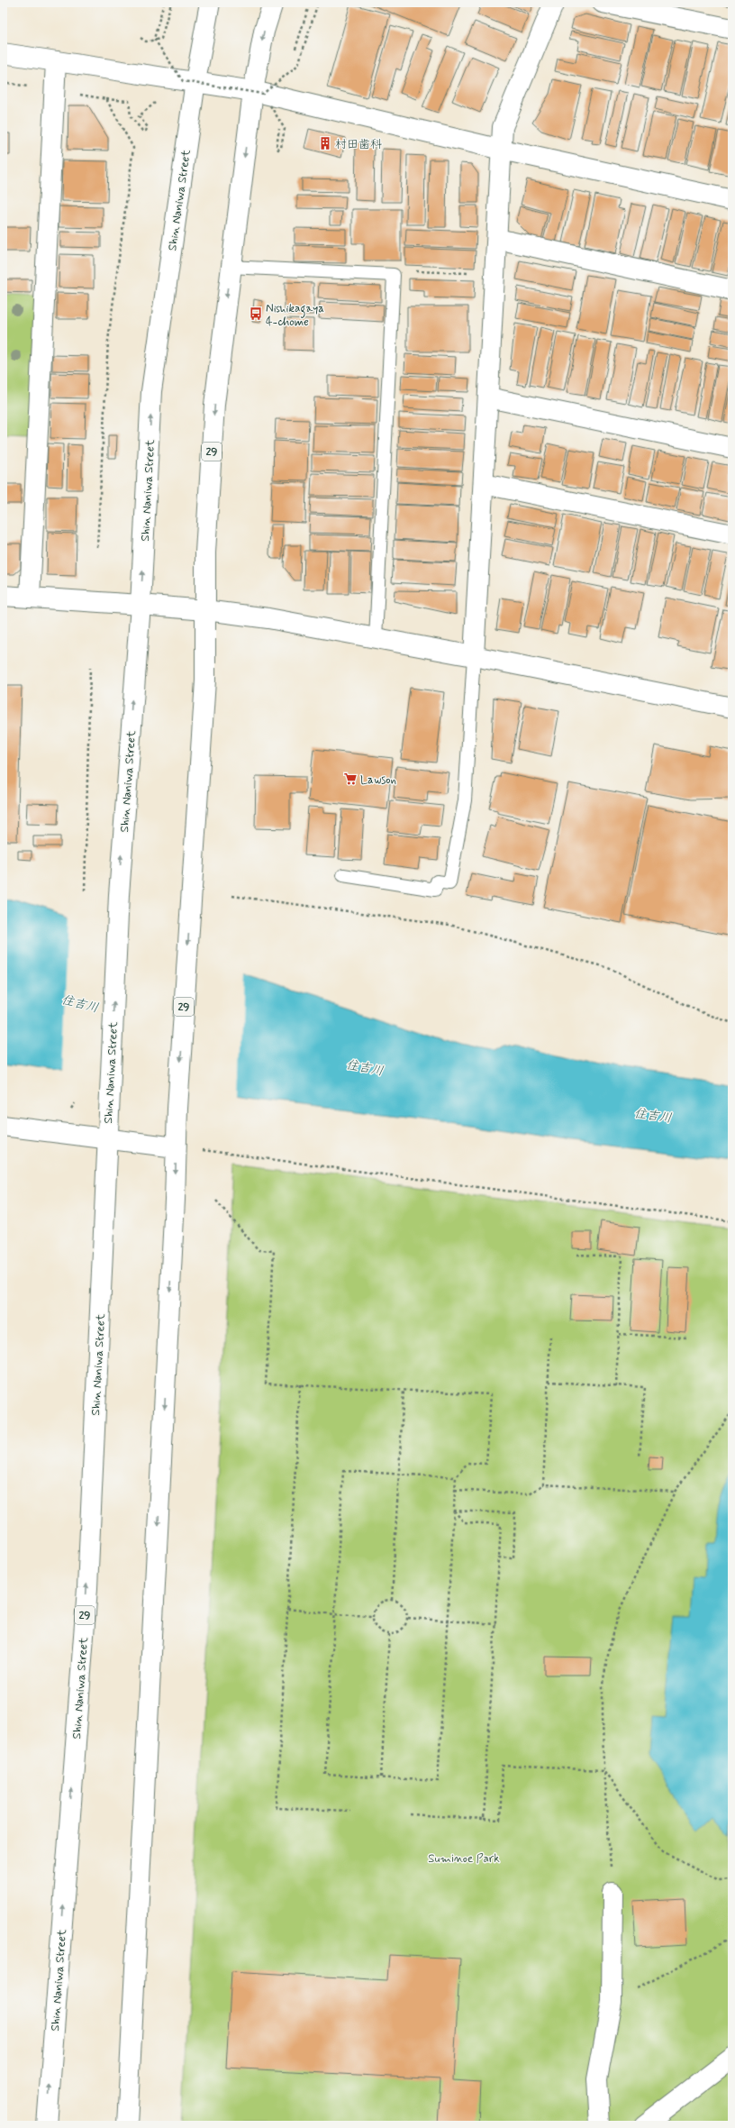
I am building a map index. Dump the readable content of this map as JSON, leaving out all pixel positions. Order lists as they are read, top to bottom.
{
  "streets": {
    "main road": ["Shin Naniwa Street", "29"]
  },
  "water": ["住吉川"],
  "parks": ["Suminoe Park"],
  "places": {
    "building": ["村田歯科"],
    "bus stop": ["Nishikagaya 4-chome"],
    "supermarket": ["Lawson"]
  }
}
